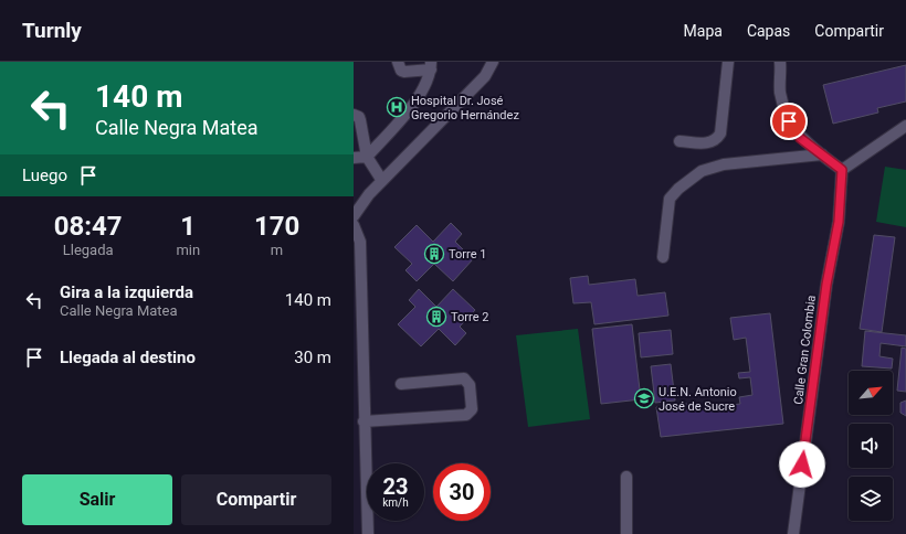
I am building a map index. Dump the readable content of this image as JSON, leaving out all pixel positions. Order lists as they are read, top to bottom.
{
  "streets": {
    "street": ["Calle Gran Colombia"]
  },
  "places": {
    "hospital": ["Hospital Dr. José Gregorio Hernández"],
    "building": ["Torre 1", "Torre 2"],
    "school or university": ["U.E.N. Antonio José de Sucre"]
  },
  "north": "top right",
  "page": {
    "header": "Turnly",
    "nav": ["Mapa", "Capas", "Compartir"],
    "turn": ["140 m", "Calle Negra Matea"],
    "then": "Luego",
    "eta": [
      "08:47",
      "Llegada",
      "1",
      "min",
      "170",
      "m"
    ],
    "list": [
      {
        "name": "Gira a la izquierda",
        "note": "Calle Negra Matea",
        "value": "140 m"
      },
      {
        "name": "Llegada al destino",
        "value": "30 m"
      }
    ],
    "speed": "23 km/h",
    "limit": "30",
    "buttons": ["Salir", "Compartir"]
  }
}
